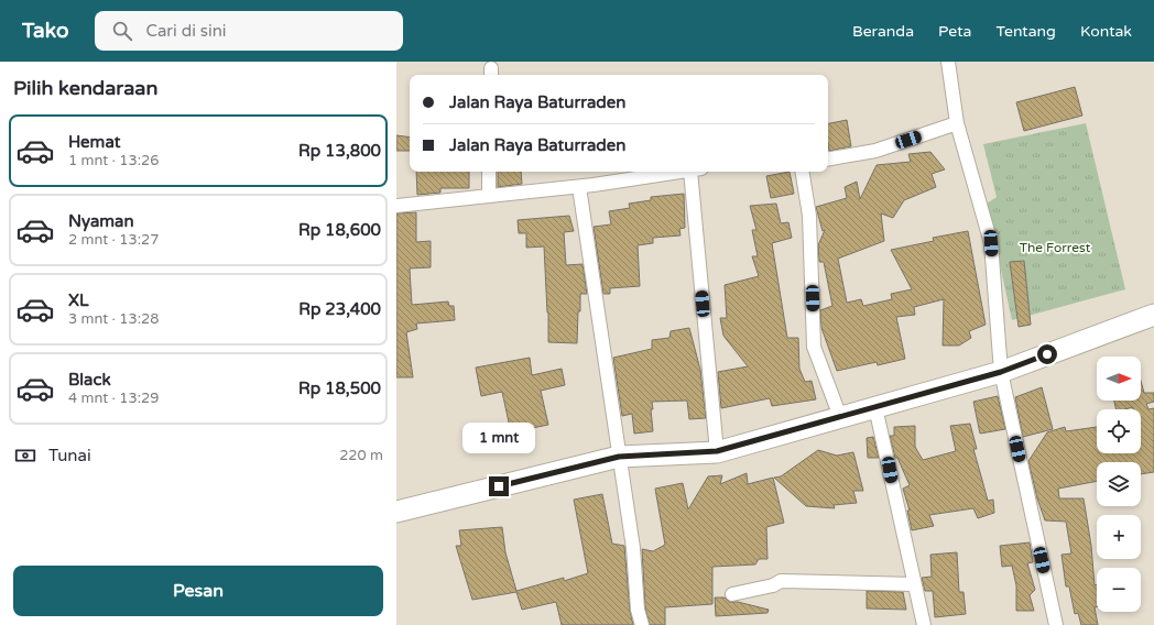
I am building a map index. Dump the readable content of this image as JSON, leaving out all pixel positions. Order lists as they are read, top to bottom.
{
  "parks": ["The Forrest"],
  "north": "right",
  "page": {
    "header": "Tako",
    "search": "Cari di sini",
    "nav": [
      "Beranda",
      "Peta",
      "Tentang",
      "Kontak"
    ],
    "heading": "Pilih kendaraan",
    "banner": ["Jalan Raya Baturraden", "Jalan Raya Baturraden"],
    "list": [
      {
        "name": "Hemat",
        "note": "1 mnt · 13:26",
        "value": "Rp 13,800"
      },
      {
        "name": "Nyaman",
        "note": "2 mnt · 13:27",
        "value": "Rp 18,600"
      },
      {
        "name": "XL",
        "note": "3 mnt · 13:28",
        "value": "Rp 23,400"
      },
      {
        "name": "Black",
        "note": "4 mnt · 13:29",
        "value": "Rp 18,500"
      }
    ],
    "map_buttons": ["+", "−"],
    "bubble": "1 mnt",
    "pay": ["Tunai", "220 m"],
    "buttons": "Pesan"
  }
}
